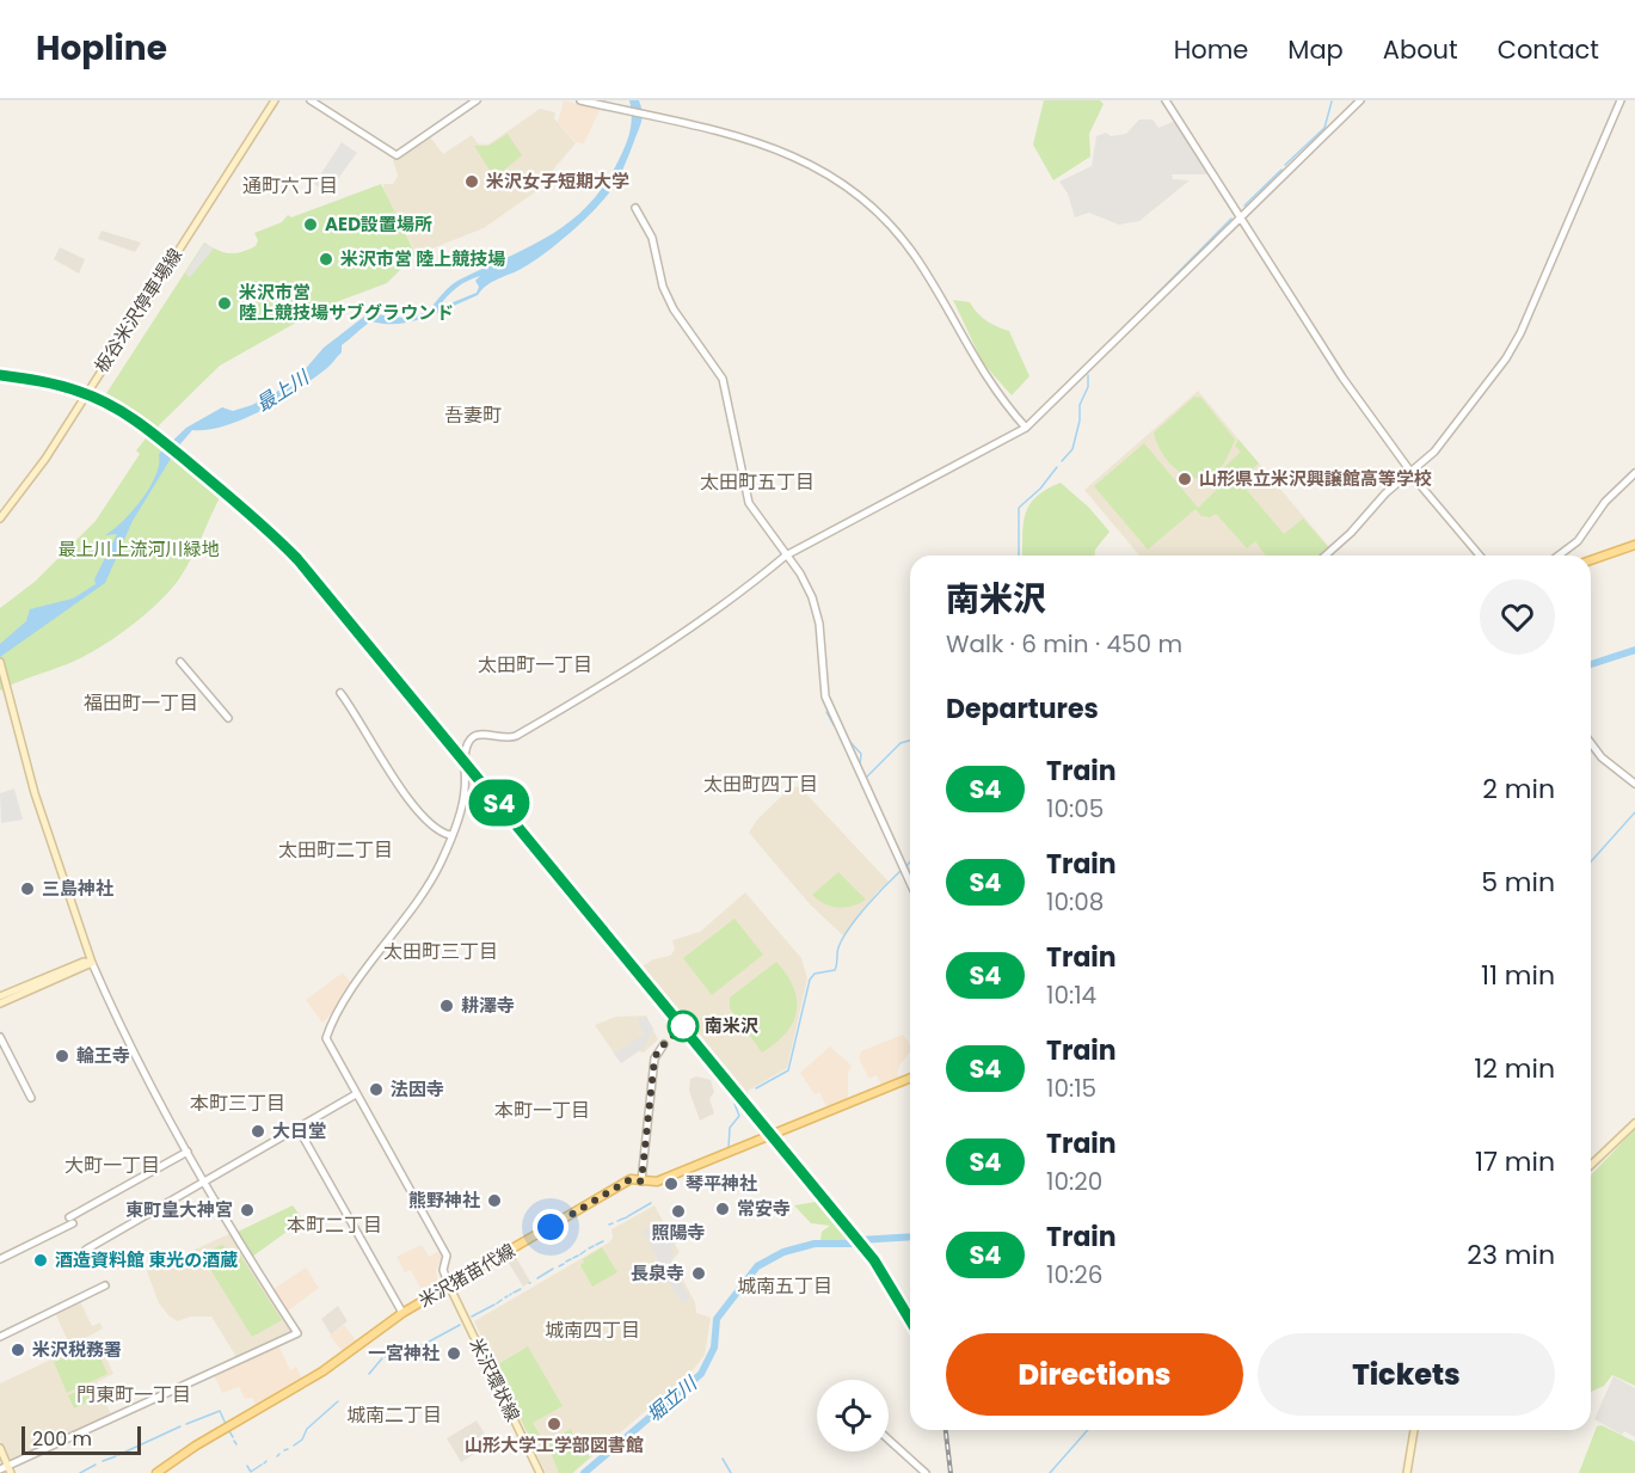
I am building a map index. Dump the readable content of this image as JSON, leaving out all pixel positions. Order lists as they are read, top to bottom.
{
  "streets": {
    "main road": ["板谷米沢停車場線", "米沢猪苗代線", "米沢環状線"]
  },
  "crossings": [
    ["米沢猪苗代線", "米沢環状線"]
  ],
  "districts": [
    "通町六丁目",
    "吾妻町",
    "太田町五丁目",
    "太田町一丁目",
    "福田町一丁目",
    "太田町四丁目",
    "太田町二丁目",
    "太田町三丁目",
    "本町三丁目",
    "本町一丁目",
    "大町一丁目",
    "本町二丁目",
    "城南五丁目",
    "城南四丁目",
    "門東町一丁目",
    "城南二丁目"
  ],
  "water": ["最上川", "堀立川"],
  "parks": ["最上川上流河川緑地"],
  "places": [
    "米沢女子短期大学",
    "AED設置場所",
    "米沢市営 陸上競技場",
    "米沢市営 陸上競技場サブグラウンド",
    "山形県立米沢興譲館高等学校",
    "三島神社",
    "耕澤寺",
    "南米沢",
    "輪王寺",
    "法因寺",
    "大日堂",
    "琴平神社",
    "熊野神社",
    "常安寺",
    "東町皇大神宮",
    "照陽寺",
    "酒造資料館 東光の酒蔵",
    "長泉寺",
    "米沢税務署",
    "一宮神社",
    "山形大学工学部図書館"
  ],
  "scale_bar": "200 m",
  "page": {
    "header": "Hopline",
    "nav": [
      "Home",
      "Map",
      "About",
      "Contact"
    ],
    "on_map": "S4",
    "heading": [
      ["南米沢", "Walk · 6 min · 450 m"],
      "Departures"
    ],
    "list": [
      {
        "mark": "S4",
        "name": "Train",
        "note": "10:05",
        "value": "2 min"
      },
      {
        "mark": "S4",
        "name": "Train",
        "note": "10:08",
        "value": "5 min"
      },
      {
        "mark": "S4",
        "name": "Train",
        "note": "10:14",
        "value": "11 min"
      },
      {
        "mark": "S4",
        "name": "Train",
        "note": "10:15",
        "value": "12 min"
      },
      {
        "mark": "S4",
        "name": "Train",
        "note": "10:20",
        "value": "17 min"
      },
      {
        "mark": "S4",
        "name": "Train",
        "note": "10:26",
        "value": "23 min"
      }
    ],
    "buttons": ["Directions", "Tickets"],
    "scale": "200 m"
  }
}
